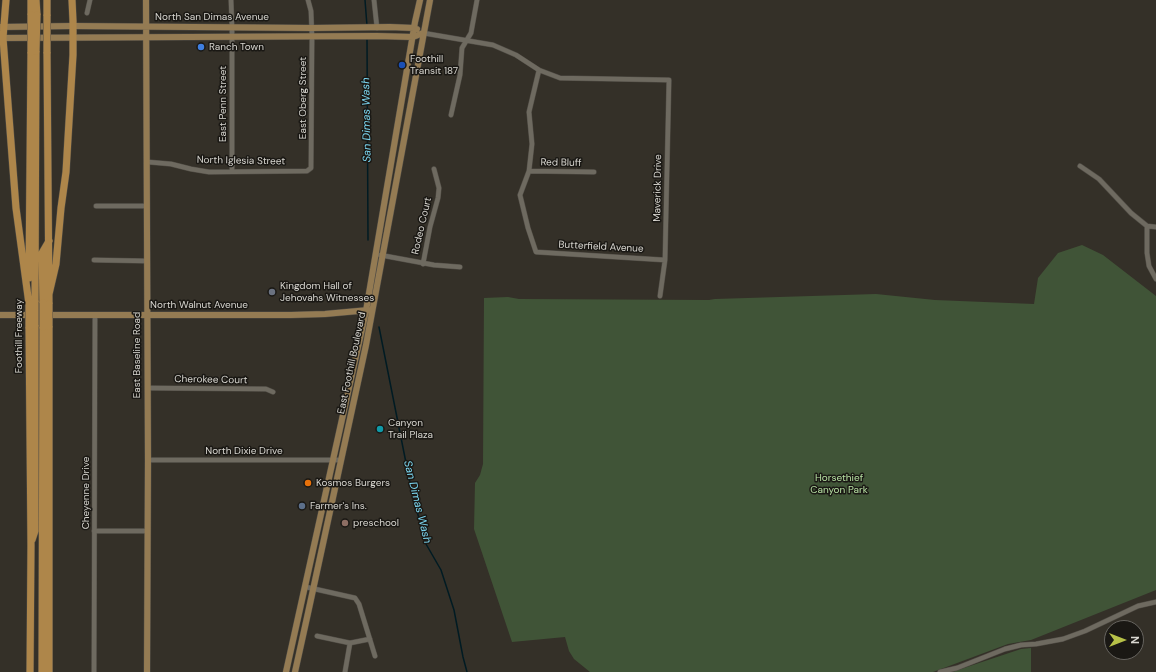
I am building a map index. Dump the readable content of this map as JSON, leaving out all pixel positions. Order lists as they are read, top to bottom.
{
  "streets": {
    "highway": ["Foothill Freeway"],
    "main road": [
      "North San Dimas Avenue",
      "North Walnut Avenue",
      "East Baseline Road",
      "East Foothill Boulevard"
    ],
    "street": [
      "East Oberg Street",
      "East Penn Street",
      "North Iglesia Street",
      "Red Bluff",
      "Maverick Drive",
      "Rodeo Court",
      "Butterfield Avenue",
      "Cherokee Court",
      "North Dixie Drive",
      "Cheyenne Drive"
    ]
  },
  "crossings": [
    ["North San Dimas Avenue", "East Oberg Street"],
    ["North San Dimas Avenue", "East Penn Street"],
    ["North San Dimas Avenue", "Maverick Drive"],
    ["North San Dimas Avenue", "East Baseline Road"],
    ["North San Dimas Avenue", "East Foothill Boulevard"],
    ["East Oberg Street", "North Iglesia Street"],
    ["East Penn Street", "North Iglesia Street"],
    ["North Iglesia Street", "East Baseline Road"],
    ["Red Bluff", "Butterfield Avenue"],
    ["Maverick Drive", "Butterfield Avenue"],
    ["North Walnut Avenue", "East Baseline Road"],
    ["North Walnut Avenue", "East Foothill Boulevard"],
    ["North Walnut Avenue", "Cheyenne Drive"],
    ["East Baseline Road", "Cherokee Court"],
    ["East Baseline Road", "North Dixie Drive"],
    ["East Foothill Boulevard", "North Dixie Drive"]
  ],
  "water": ["San Dimas Wash"],
  "parks": ["Horsethief Canyon Park"],
  "places": [
    "Ranch Town",
    "Foothill Transit 187",
    "Kingdom Hall of Jehovahs Witnesses",
    "Canyon Trail Plaza",
    "Kosmos Burgers",
    "Farmer's Ins.",
    "preschool"
  ],
  "north": "right"
}
